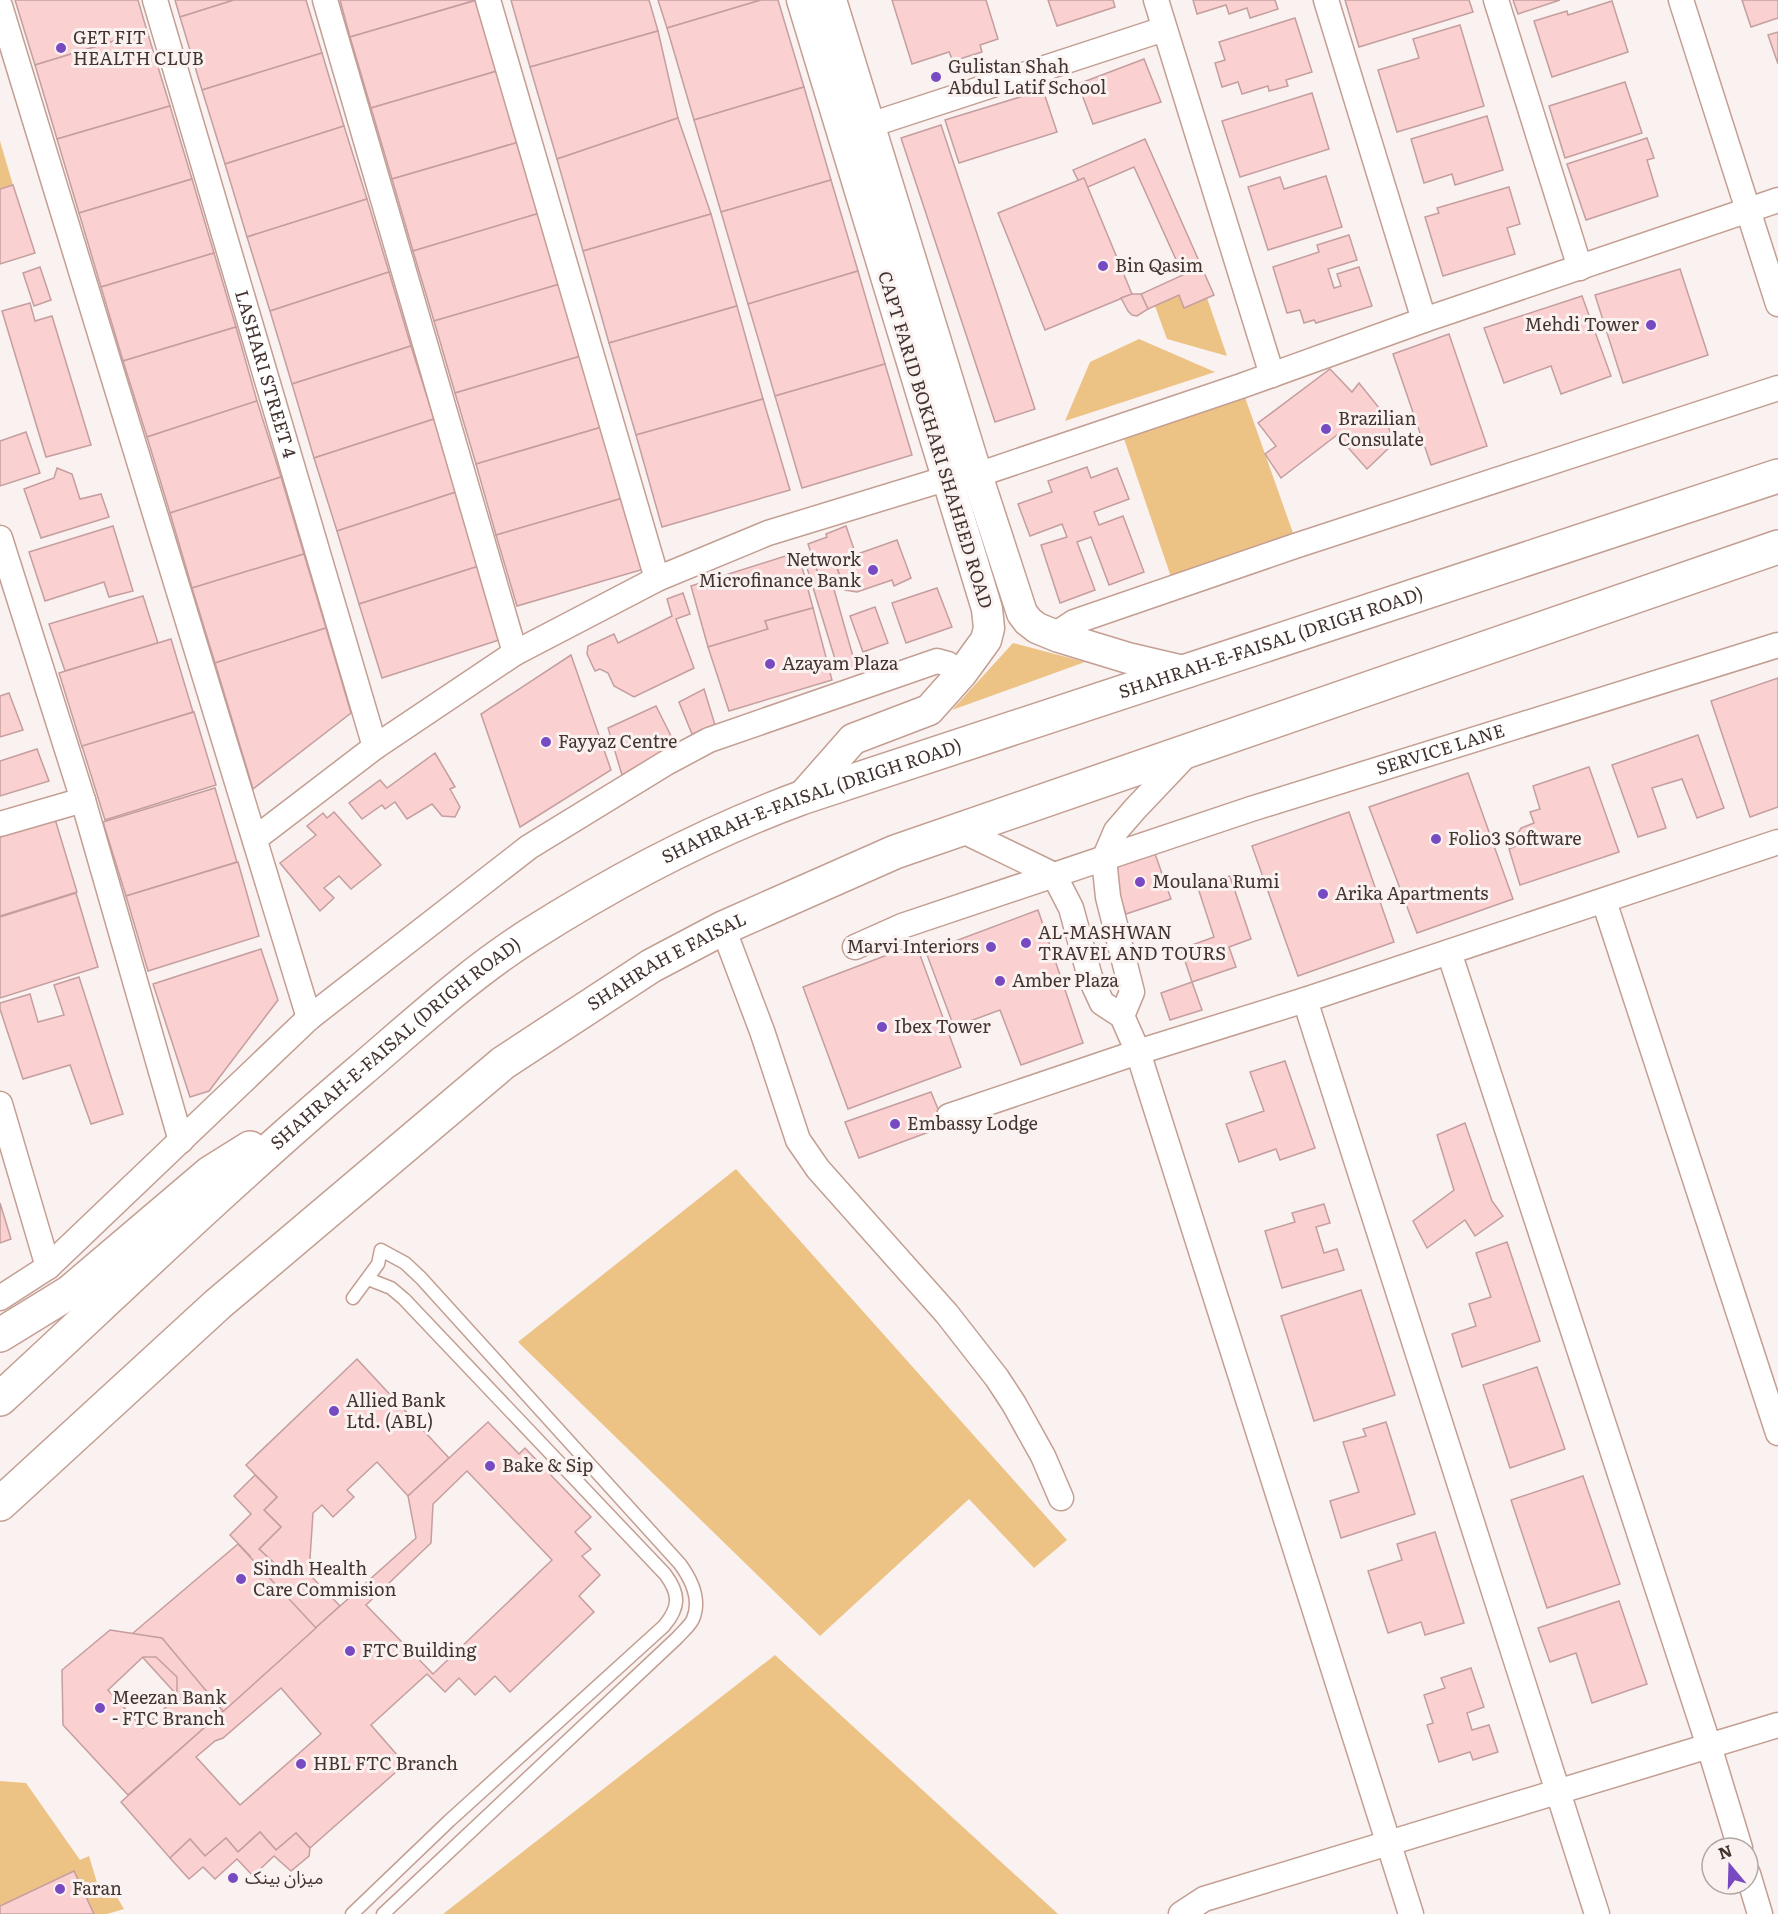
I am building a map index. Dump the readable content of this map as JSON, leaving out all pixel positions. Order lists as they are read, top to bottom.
{
  "streets": {
    "highway": ["SHAHRAH-E-FAISAL (DRIGH ROAD)", "SHAHRAH E FAISAL"],
    "street": ["LASHARI STREET 4", "CAPT FARID BOKHARI SHAHEED ROAD", "SERVICE LANE"]
  },
  "crossings": [
    ["CAPT FARID BOKHARI SHAHEED ROAD", "SHAHRAH-E-FAISAL (DRIGH ROAD)"]
  ],
  "places": [
    "GET FIT HEALTH CLUB",
    "Gulistan Shah Abdul Latif School",
    "Bin Qasim",
    "Mehdi Tower",
    "Brazilian Consulate",
    "Network Microfinance Bank",
    "Azayam Plaza",
    "Fayyaz Centre",
    "Folio3 Software",
    "Moulana Rumi",
    "Arika Apartments",
    "AL-MASHWAN TRAVEL AND TOURS",
    "Marvi Interiors",
    "Amber Plaza",
    "Ibex Tower",
    "Embassy Lodge",
    "Allied Bank Ltd. (ABL)",
    "Bake & Sip",
    "Sindh Health Care Commision",
    "FTC Building",
    "Meezan Bank - FTC Branch",
    "HBL FTC Branch",
    "میزان بینک",
    "Faran"
  ],
  "north": "top"
}
